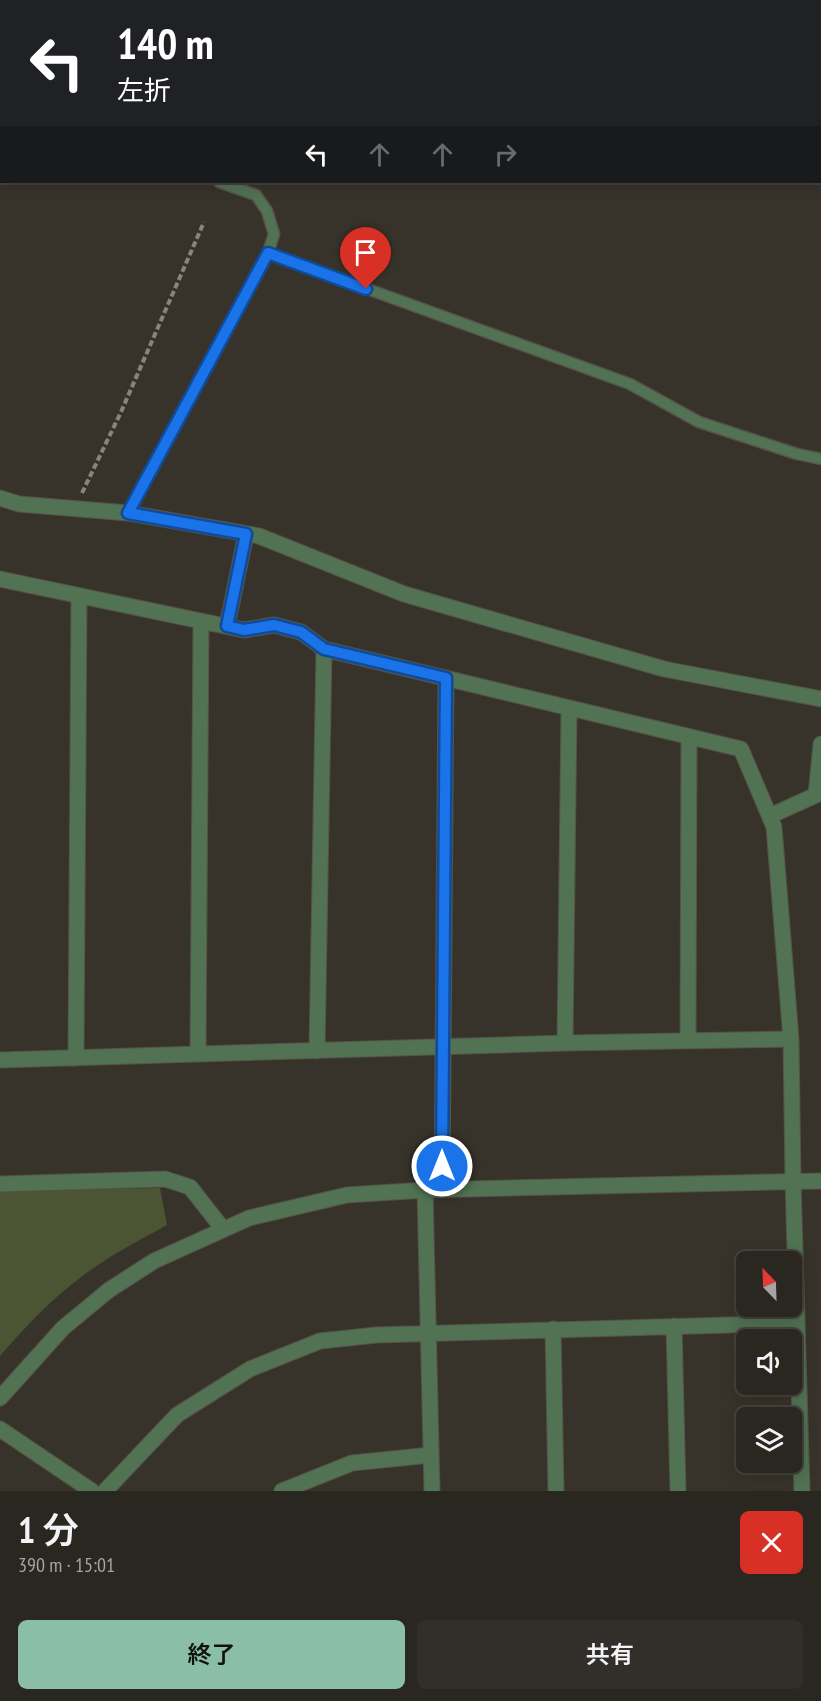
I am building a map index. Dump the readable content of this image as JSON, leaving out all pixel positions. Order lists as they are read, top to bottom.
{
  "north": "top left",
  "page": {
    "turn": ["140 m", "左折"],
    "heading": ["1 分", "390 m · 15:01"],
    "buttons": ["終了", "共有"]
  }
}
